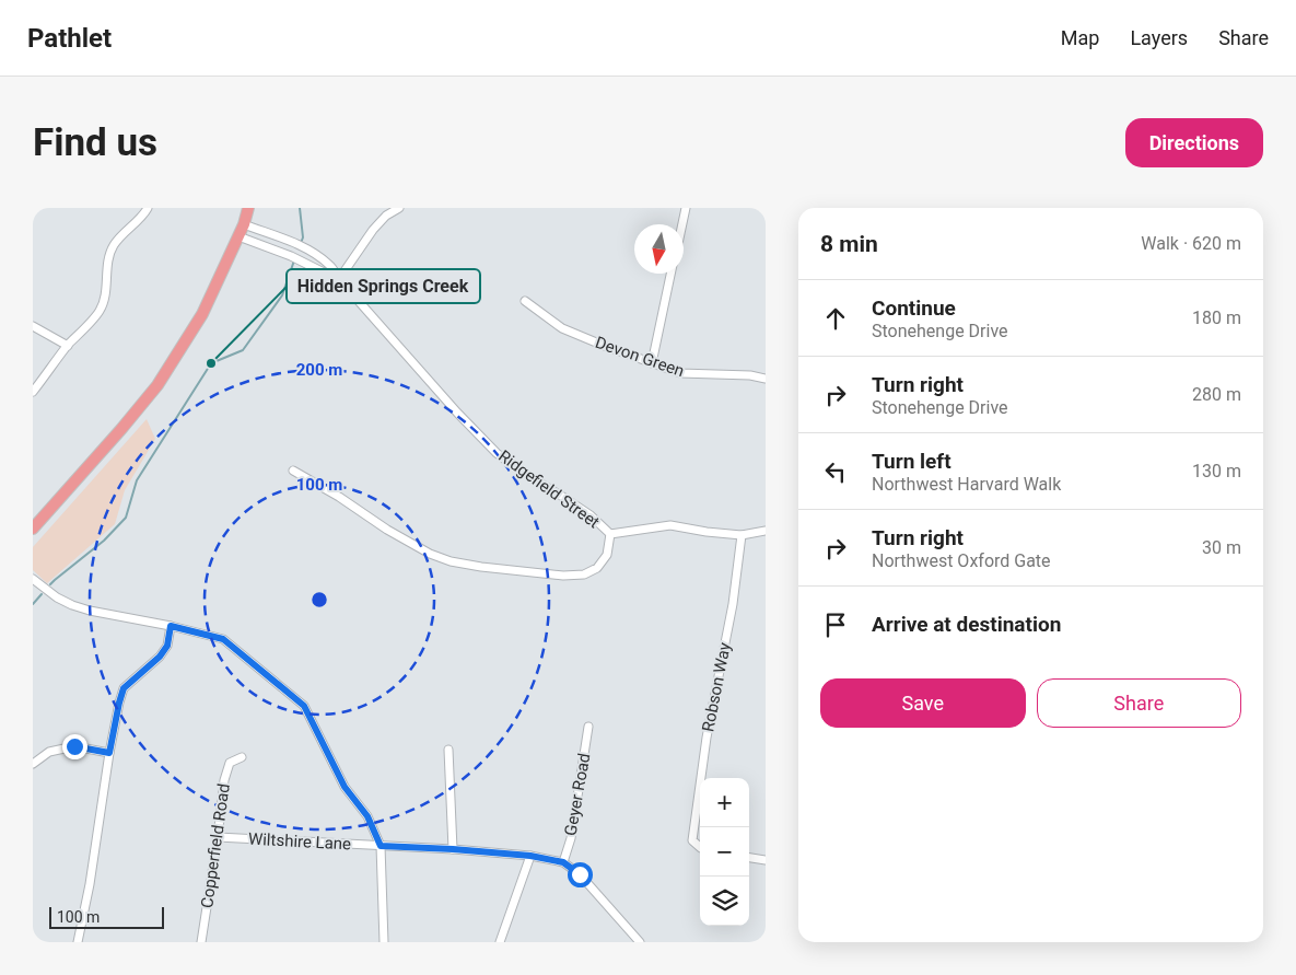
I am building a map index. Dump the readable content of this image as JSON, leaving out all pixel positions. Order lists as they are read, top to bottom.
{
  "streets": {
    "street": [
      "Devon Green",
      "Ridgefield Street",
      "Robson Way",
      "Geyer Road",
      "Wiltshire Lane",
      "Copperfield Road"
    ]
  },
  "crossings": [
    ["Ridgefield Street", "Robson Way"],
    ["Geyer Road", "Wiltshire Lane"],
    ["Wiltshire Lane", "Copperfield Road"]
  ],
  "places": ["Hidden Springs Creek"],
  "scale_bar": "100 m",
  "north": "bottom",
  "page": {
    "header": "Pathlet",
    "nav": ["Map", "Layers", "Share"],
    "buttons": [
      "Directions",
      ["Save", "Share"]
    ],
    "title": "Find us",
    "heading": ["8 min", "Walk · 620 m"],
    "list": [
      ["Continue", "Stonehenge Drive", "180 m"],
      ["Turn right", "Stonehenge Drive", "280 m"],
      ["Turn left", "Northwest Harvard Walk", "130 m"],
      ["Turn right", "Northwest Oxford Gate", "30 m"],
      "Arrive at destination"
    ],
    "map_buttons": ["+", "−"],
    "scale": "100 m"
  },
  "rings": ["200 m", "100 m"]
}
